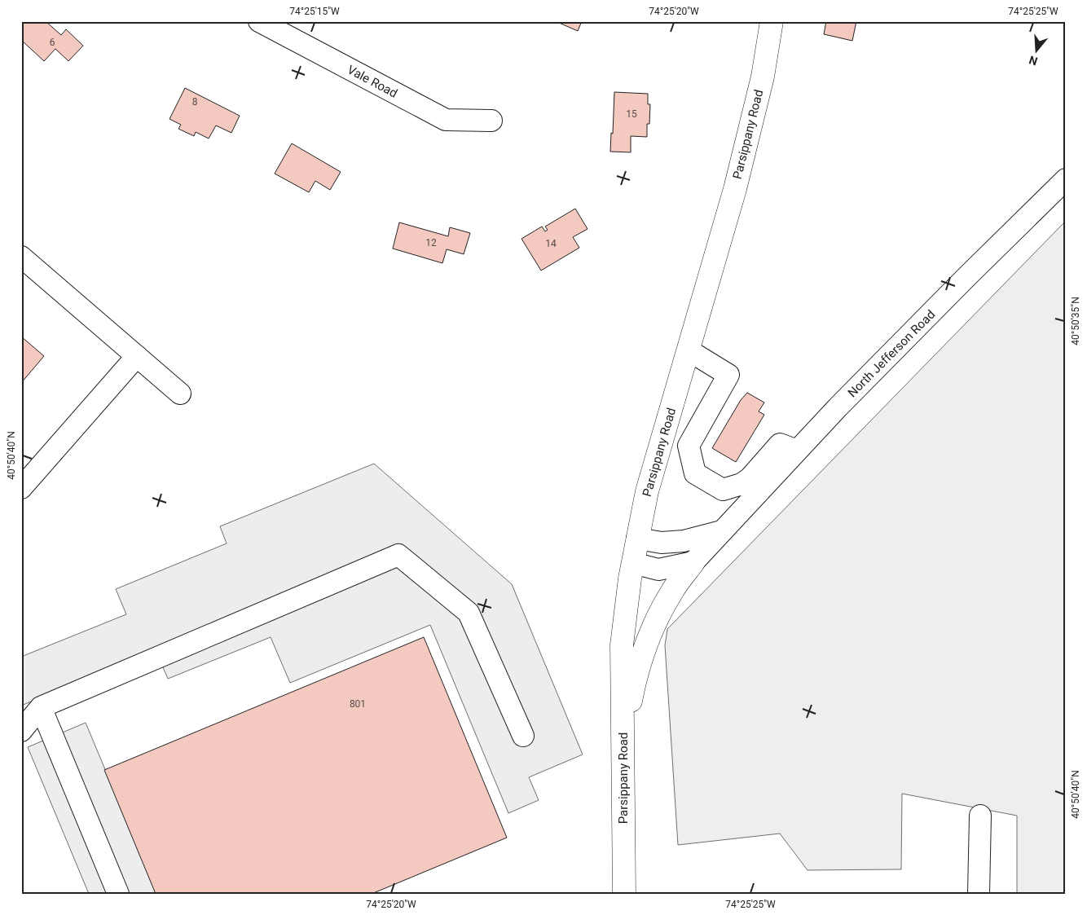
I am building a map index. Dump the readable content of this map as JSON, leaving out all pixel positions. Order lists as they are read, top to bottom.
{
  "streets": {
    "main road": ["Parsippany Road"],
    "street": ["Vale Road", "North Jefferson Road"]
  },
  "house_numbers": [
    "6",
    "8",
    "15",
    "12",
    "14",
    "801"
  ],
  "north": "bottom",
  "coordinates": [
    "74°25'15\"W",
    "74°25'20\"W",
    "74°25'25\"W",
    "40°50'35\"N",
    "40°50'40\"N"
  ]
}
